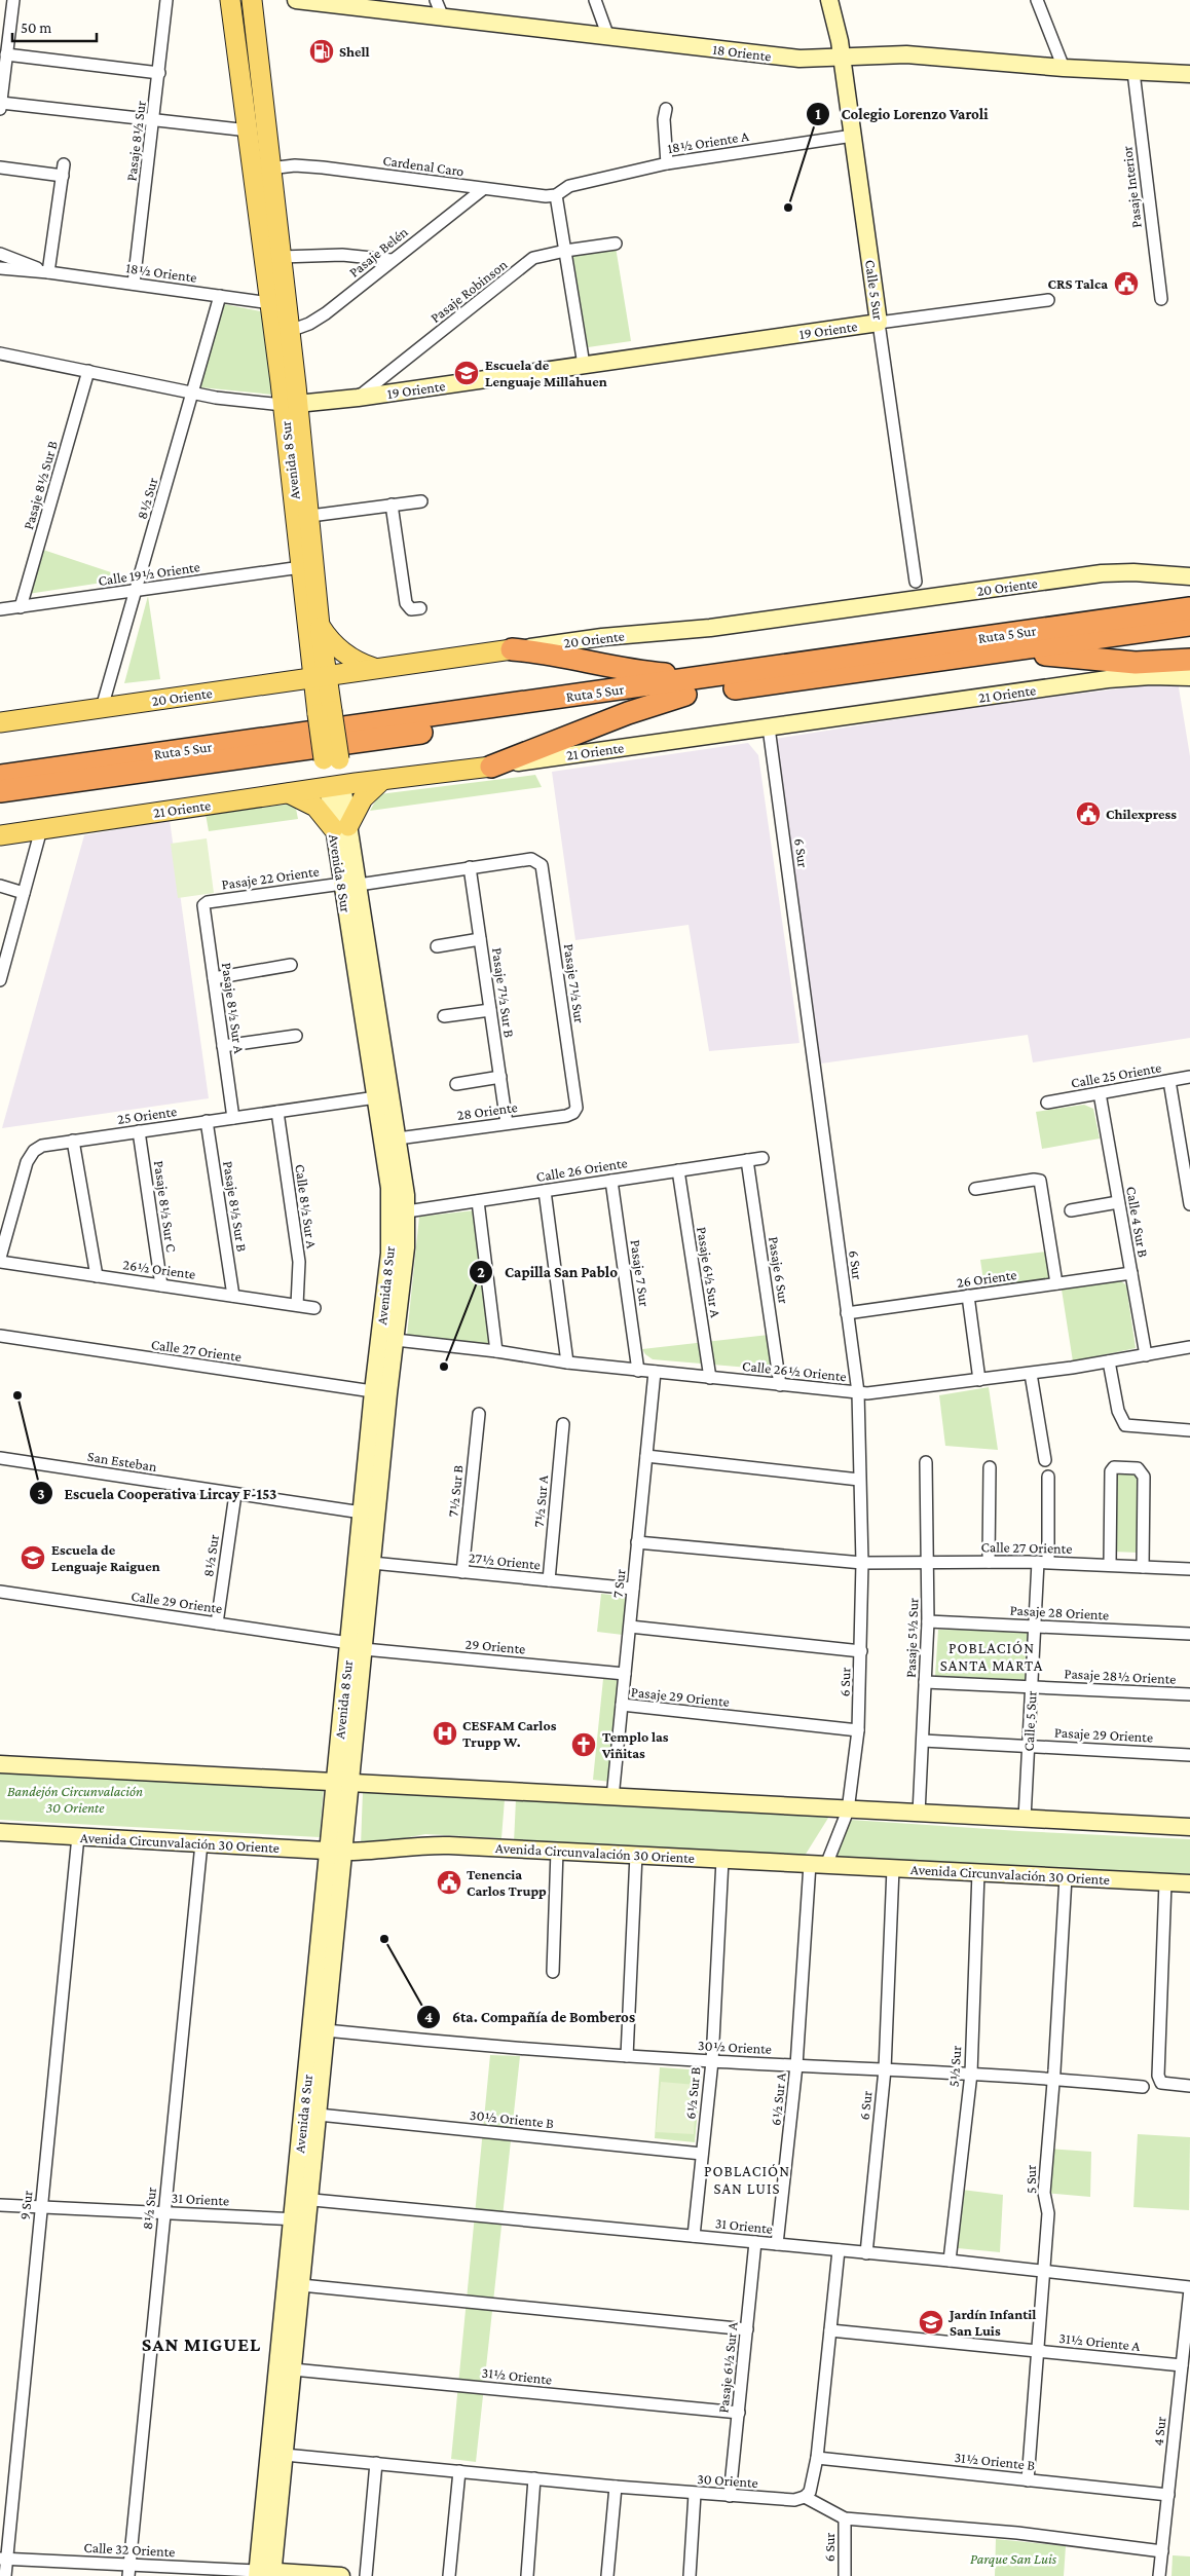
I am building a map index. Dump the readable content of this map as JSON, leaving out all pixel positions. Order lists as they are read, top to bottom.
{
  "streets": {
    "highway": ["Ruta 5 Sur"],
    "main road": [
      "18 Oriente",
      "Calle 5 Sur",
      "19 Oriente",
      "Avenida 8 Sur",
      "20 Oriente",
      "21 Oriente",
      "Avenida Circunvalación 30 Oriente"
    ],
    "street": [
      "Pasaje 8½ Sur",
      "18½ Oriente A",
      "Cardenal Caro",
      "Pasaje Interior",
      "Pasaje Belén",
      "18½ Oriente",
      "Pasaje Robinson",
      "Pasaje 8½ Sur B",
      "8½ Sur",
      "Calle 19½ Oriente",
      "6 Sur",
      "Pasaje 22 Oriente",
      "Pasaje 7½ Sur",
      "Pasaje 7½ Sur B",
      "Pasaje 8½ Sur A",
      "Calle 25 Oriente",
      "28 Oriente",
      "25 Oriente",
      "Calle 26 Oriente",
      "Pasaje 8½ Sur C",
      "Calle 8½ Sur A",
      "Calle 4 Sur B",
      "26½ Oriente",
      "Pasaje 6 Sur",
      "Pasaje 6½ Sur A",
      "Pasaje 7 Sur",
      "26 Oriente",
      "Calle 27 Oriente",
      "Calle 26½ Oriente",
      "San Esteban",
      "7½ Sur B",
      "7½ Sur A",
      "27½ Oriente",
      "7 Sur",
      "Calle 29 Oriente",
      "Pasaje 28 Oriente",
      "Pasaje 5½ Sur",
      "29 Oriente",
      "Pasaje 28½ Oriente",
      "Pasaje 29 Oriente",
      "30½ Oriente",
      "5½ Sur",
      "6½ Sur B",
      "6½ Sur A",
      "30½ Oriente B",
      "5 Sur",
      "31 Oriente",
      "9 Sur",
      "31½ Oriente A",
      "31½ Oriente",
      "4 Sur",
      "31½ Oriente B",
      "30 Oriente",
      "Calle 32 Oriente"
    ]
  },
  "crossings": [
    ["18 Oriente", "Pasaje Interior"],
    ["18 Oriente", "Calle 5 Sur"],
    ["Pasaje 8½ Sur", "18½ Oriente"],
    ["18½ Oriente A", "Cardenal Caro"],
    ["18½ Oriente A", "Calle 5 Sur"],
    ["Cardenal Caro", "Pasaje Belén"],
    ["Cardenal Caro", "Avenida 8 Sur"],
    ["Pasaje Belén", "Avenida 8 Sur"],
    ["18½ Oriente", "Avenida 8 Sur"],
    ["18½ Oriente", "8½ Sur"],
    ["Calle 5 Sur", "19 Oriente"],
    ["Calle 5 Sur", "Calle 27 Oriente"],
    ["Calle 5 Sur", "Pasaje 28 Oriente"],
    ["Calle 5 Sur", "Pasaje 28½ Oriente"],
    ["Calle 5 Sur", "Pasaje 29 Oriente"],
    ["Pasaje Robinson", "19 Oriente"],
    ["19 Oriente", "Avenida 8 Sur"],
    ["19 Oriente", "Pasaje 8½ Sur B"],
    ["19 Oriente", "8½ Sur"],
    ["Avenida 8 Sur", "Calle 19½ Oriente"],
    ["Avenida 8 Sur", "20 Oriente"],
    ["Avenida 8 Sur", "21 Oriente"],
    ["Avenida 8 Sur", "Pasaje 22 Oriente"],
    ["Avenida 8 Sur", "28 Oriente"],
    ["Avenida 8 Sur", "25 Oriente"],
    ["Avenida 8 Sur", "Calle 26 Oriente"],
    ["Avenida 8 Sur", "Calle 27 Oriente"],
    ["Avenida 8 Sur", "Calle 26½ Oriente"],
    ["Avenida 8 Sur", "San Esteban"],
    ["Avenida 8 Sur", "27½ Oriente"],
    ["Avenida 8 Sur", "Calle 29 Oriente"],
    ["Avenida 8 Sur", "29 Oriente"],
    ["Avenida 8 Sur", "Avenida Circunvalación 30 Oriente"],
    ["Avenida 8 Sur", "30½ Oriente"],
    ["Avenida 8 Sur", "30½ Oriente B"],
    ["Avenida 8 Sur", "31 Oriente"],
    ["Avenida 8 Sur", "31½ Oriente"],
    ["Avenida 8 Sur", "30 Oriente"],
    ["Avenida 8 Sur", "Calle 32 Oriente"],
    ["Pasaje 8½ Sur B", "Calle 19½ Oriente"],
    ["Pasaje 8½ Sur B", "25 Oriente"],
    ["Pasaje 8½ Sur B", "26½ Oriente"],
    ["8½ Sur", "Calle 19½ Oriente"],
    ["8½ Sur", "20 Oriente"],
    ["8½ Sur", "San Esteban"],
    ["8½ Sur", "Calle 29 Oriente"],
    ["8½ Sur", "Avenida Circunvalación 30 Oriente"],
    ["8½ Sur", "31 Oriente"],
    ["8½ Sur", "Calle 32 Oriente"],
    ["21 Oriente", "6 Sur"],
    ["6 Sur", "26 Oriente"],
    ["6 Sur", "Calle 27 Oriente"],
    ["6 Sur", "Calle 26½ Oriente"],
    ["6 Sur", "Pasaje 29 Oriente"],
    ["6 Sur", "Avenida Circunvalación 30 Oriente"],
    ["6 Sur", "30½ Oriente"],
    ["6 Sur", "6½ Sur A"],
    ["6 Sur", "31 Oriente"],
    ["Pasaje 22 Oriente", "Pasaje 7½ Sur"],
    ["Pasaje 22 Oriente", "Pasaje 7½ Sur B"],
    ["Pasaje 22 Oriente", "Pasaje 8½ Sur A"],
    ["Pasaje 7½ Sur", "28 Oriente"],
    ["Pasaje 7½ Sur B", "28 Oriente"],
    ["Pasaje 8½ Sur A", "25 Oriente"],
    ["Calle 25 Oriente", "Calle 4 Sur B"],
    ["25 Oriente", "Pasaje 8½ Sur C"],
    ["25 Oriente", "Calle 8½ Sur A"],
    ["Calle 26 Oriente", "Pasaje 6 Sur"],
    ["Calle 26 Oriente", "Pasaje 6½ Sur A"],
    ["Calle 26 Oriente", "Pasaje 7 Sur"],
    ["Pasaje 8½ Sur C", "26½ Oriente"],
    ["Calle 8½ Sur A", "26½ Oriente"],
    ["Calle 4 Sur B", "26 Oriente"],
    ["Calle 4 Sur B", "Calle 26½ Oriente"],
    ["Pasaje 6 Sur", "Calle 26½ Oriente"],
    ["Pasaje 6½ Sur A", "Calle 26½ Oriente"],
    ["Pasaje 6½ Sur A", "31 Oriente"],
    ["Pasaje 6½ Sur A", "31½ Oriente"],
    ["Pasaje 6½ Sur A", "30 Oriente"],
    ["Pasaje 7 Sur", "Calle 26½ Oriente"],
    ["Calle 27 Oriente", "7 Sur"],
    ["Calle 27 Oriente", "Pasaje 5½ Sur"],
    ["Calle 26½ Oriente", "7 Sur"],
    ["7½ Sur B", "27½ Oriente"],
    ["7½ Sur A", "27½ Oriente"],
    ["27½ Oriente", "7 Sur"],
    ["7 Sur", "29 Oriente"],
    ["7 Sur", "Pasaje 29 Oriente"],
    ["Calle 29 Oriente", "29 Oriente"],
    ["Pasaje 28 Oriente", "Pasaje 5½ Sur"],
    ["Pasaje 5½ Sur", "Pasaje 28½ Oriente"],
    ["Pasaje 5½ Sur", "Pasaje 29 Oriente"],
    ["Avenida Circunvalación 30 Oriente", "5½ Sur"],
    ["Avenida Circunvalación 30 Oriente", "6½ Sur B"],
    ["Avenida Circunvalación 30 Oriente", "6½ Sur A"],
    ["Avenida Circunvalación 30 Oriente", "5 Sur"],
    ["Avenida Circunvalación 30 Oriente", "9 Sur"],
    ["30½ Oriente", "5½ Sur"],
    ["30½ Oriente", "6½ Sur B"],
    ["30½ Oriente", "6½ Sur A"],
    ["30½ Oriente", "5 Sur"],
    ["5½ Sur", "31 Oriente"],
    ["6½ Sur B", "30½ Oriente B"],
    ["6½ Sur B", "31 Oriente"],
    ["6½ Sur A", "31 Oriente"],
    ["5 Sur", "31 Oriente"],
    ["5 Sur", "31½ Oriente A"],
    ["5 Sur", "31½ Oriente B"],
    ["31 Oriente", "9 Sur"],
    ["31 Oriente", "4 Sur"],
    ["9 Sur", "Calle 32 Oriente"],
    ["31½ Oriente A", "4 Sur"],
    ["4 Sur", "31½ Oriente B"]
  ],
  "districts": ["POBLACIÓN SANTA MARTA", "POBLACIÓN SAN LUIS", "SAN MIGUEL"],
  "parks": ["Bandejón Circunvalación 30 Oriente", "Parque San Luis"],
  "places": {
    "fuel station": ["Shell"],
    "other": [
      "Colegio Lorenzo Varoli",
      "Capilla San Pablo",
      "Escuela Cooperativa Lircay F-153",
      "6ta. Compañía de Bomberos"
    ],
    "public building": ["CRS Talca", "Chilexpress", "Tenencia Carlos Trupp"],
    "school or university": ["Escuela de Lenguaje Millahuen", "Escuela de Lenguaje Raiguen", "Jardín Infantil San Luis"],
    "hospital": ["CESFAM Carlos Trupp W."],
    "church": ["Templo las Viñitas"]
  },
  "scale_bar": "50 m"
}
